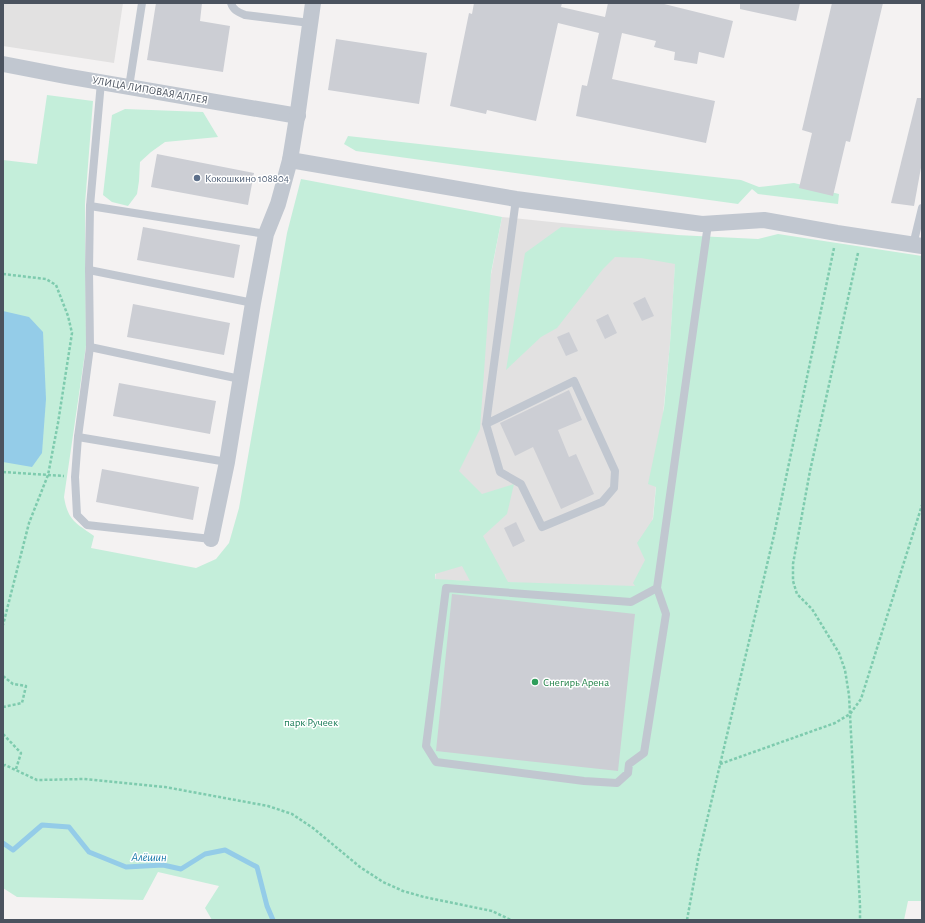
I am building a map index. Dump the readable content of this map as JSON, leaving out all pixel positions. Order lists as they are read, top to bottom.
{
  "streets": {
    "street": ["УЛИЦА ЛИПОВАЯ АЛЛЕЯ"]
  },
  "water": ["Алёшин"],
  "parks": ["парк Ручеек"],
  "places": ["Кокошкино 108804", "Снегирь Арена"]
}
